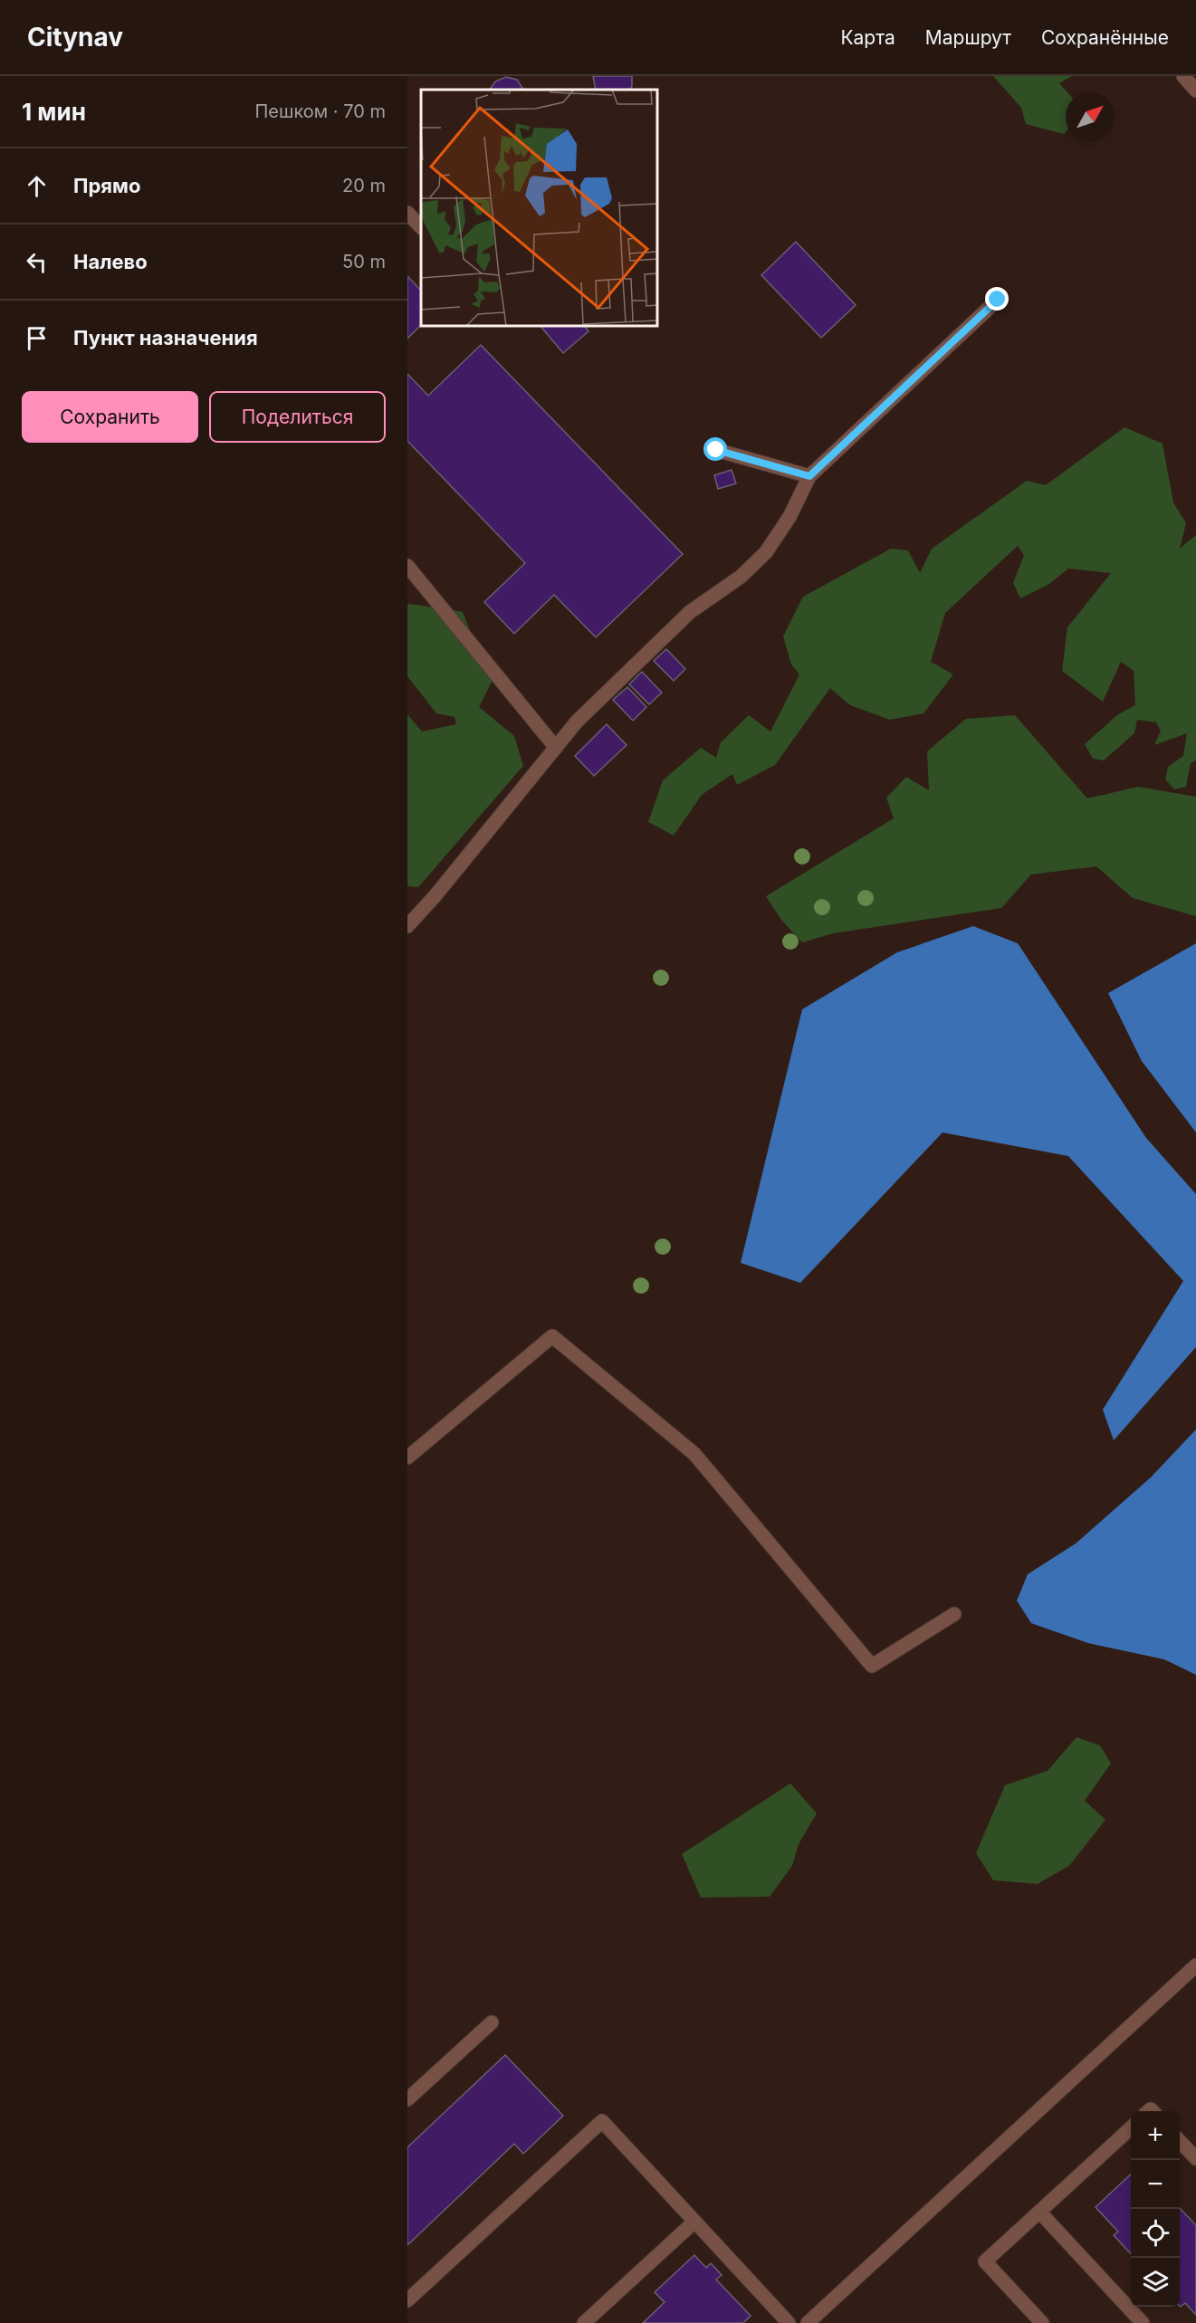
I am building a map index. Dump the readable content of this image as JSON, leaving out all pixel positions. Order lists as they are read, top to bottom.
{
  "north": "top right",
  "page": {
    "header": "Citynav",
    "nav": ["Карта", "Маршрут", "Сохранённые"],
    "heading": ["1 мин", "Пешком · 70 m"],
    "list": [
      ["Прямо", "20 m"],
      ["Налево", "50 m"],
      "Пункт назначения"
    ],
    "buttons": ["Сохранить", "Поделиться"],
    "map_buttons": ["+", "−"]
  }
}
